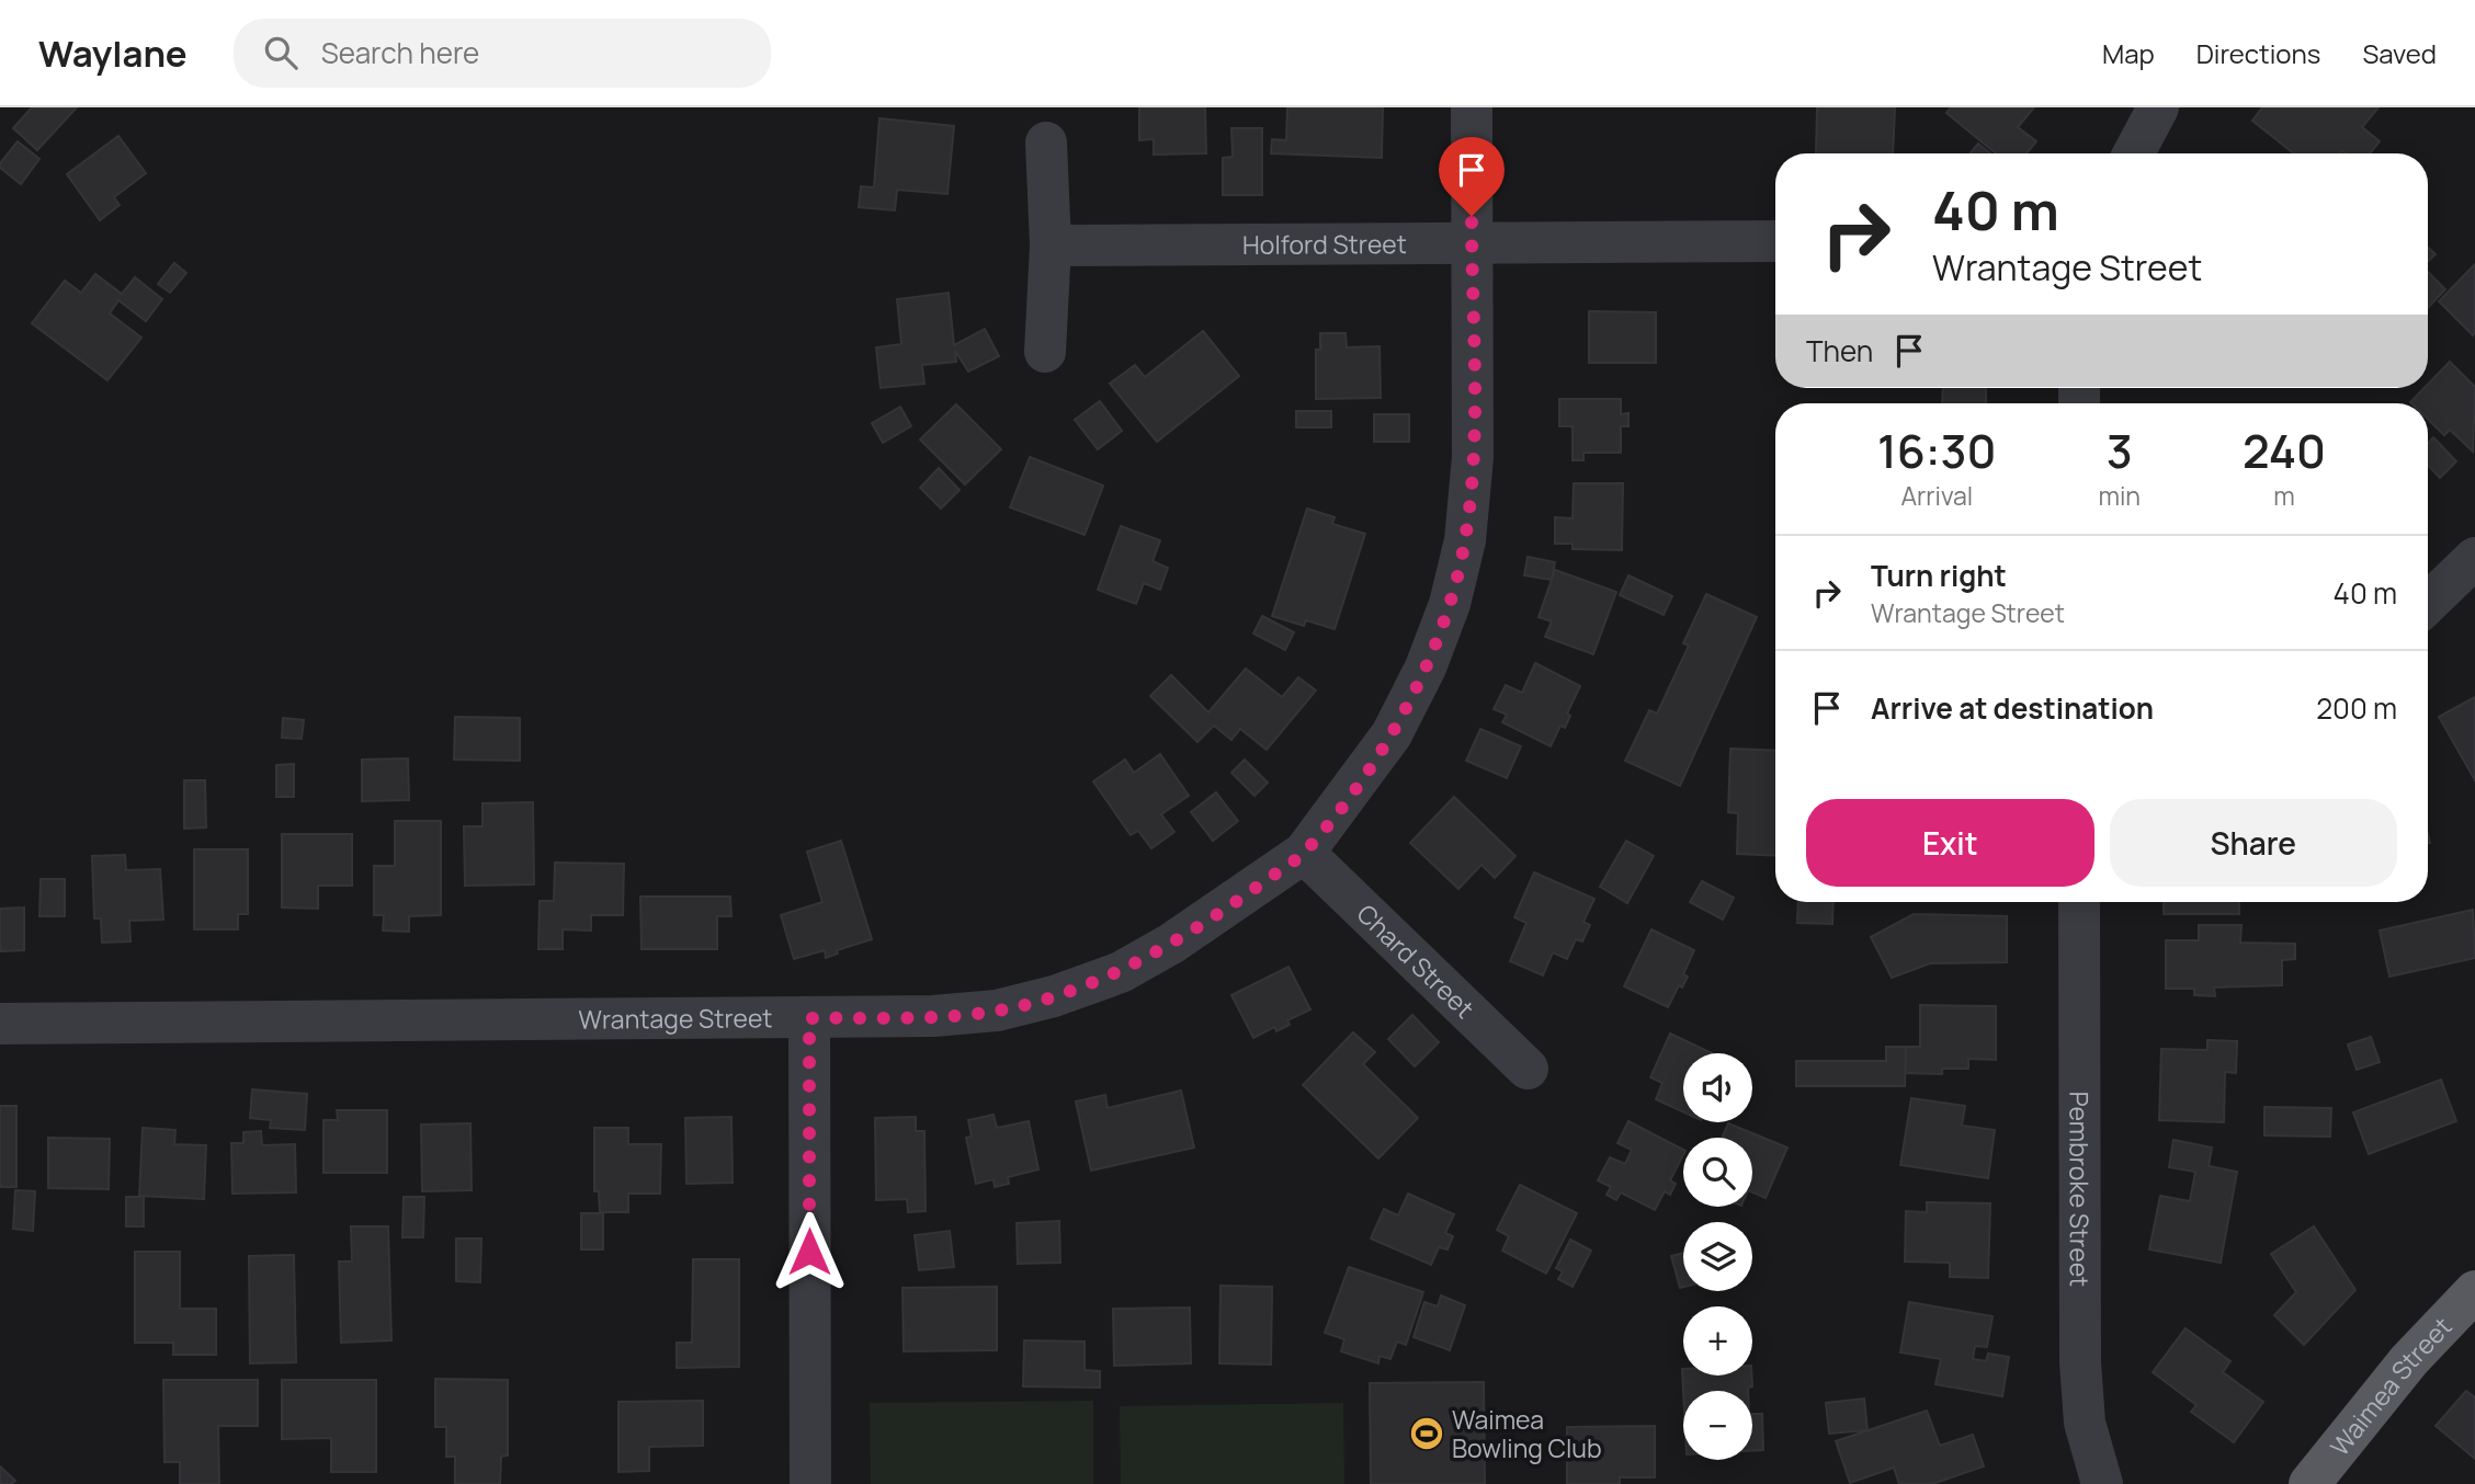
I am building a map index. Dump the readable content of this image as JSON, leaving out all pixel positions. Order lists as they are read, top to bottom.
{
  "streets": {
    "main road": ["Waimea Street"],
    "street": [
      "Holford Street",
      "Chard Street",
      "Wrantage Street",
      "Pembroke Street"
    ]
  },
  "crossings": [
    ["Holford Street", "Wrantage Street"],
    ["Chard Street", "Wrantage Street"]
  ],
  "places": {
    "sports": ["Waimea Bowling Club"]
  },
  "page": {
    "header": "Waylane",
    "search": "Search here",
    "nav": ["Map", "Directions", "Saved"],
    "turn": ["40 m", "Wrantage Street"],
    "then": "Then",
    "eta": [
      "16:30",
      "Arrival",
      "3",
      "min",
      "240",
      "m"
    ],
    "list": [
      {
        "name": "Turn right",
        "note": "Wrantage Street",
        "value": "40 m"
      },
      {
        "name": "Arrive at destination",
        "value": "200 m"
      }
    ],
    "buttons": ["Exit", "Share"],
    "map_buttons": ["+", "−"]
  }
}
